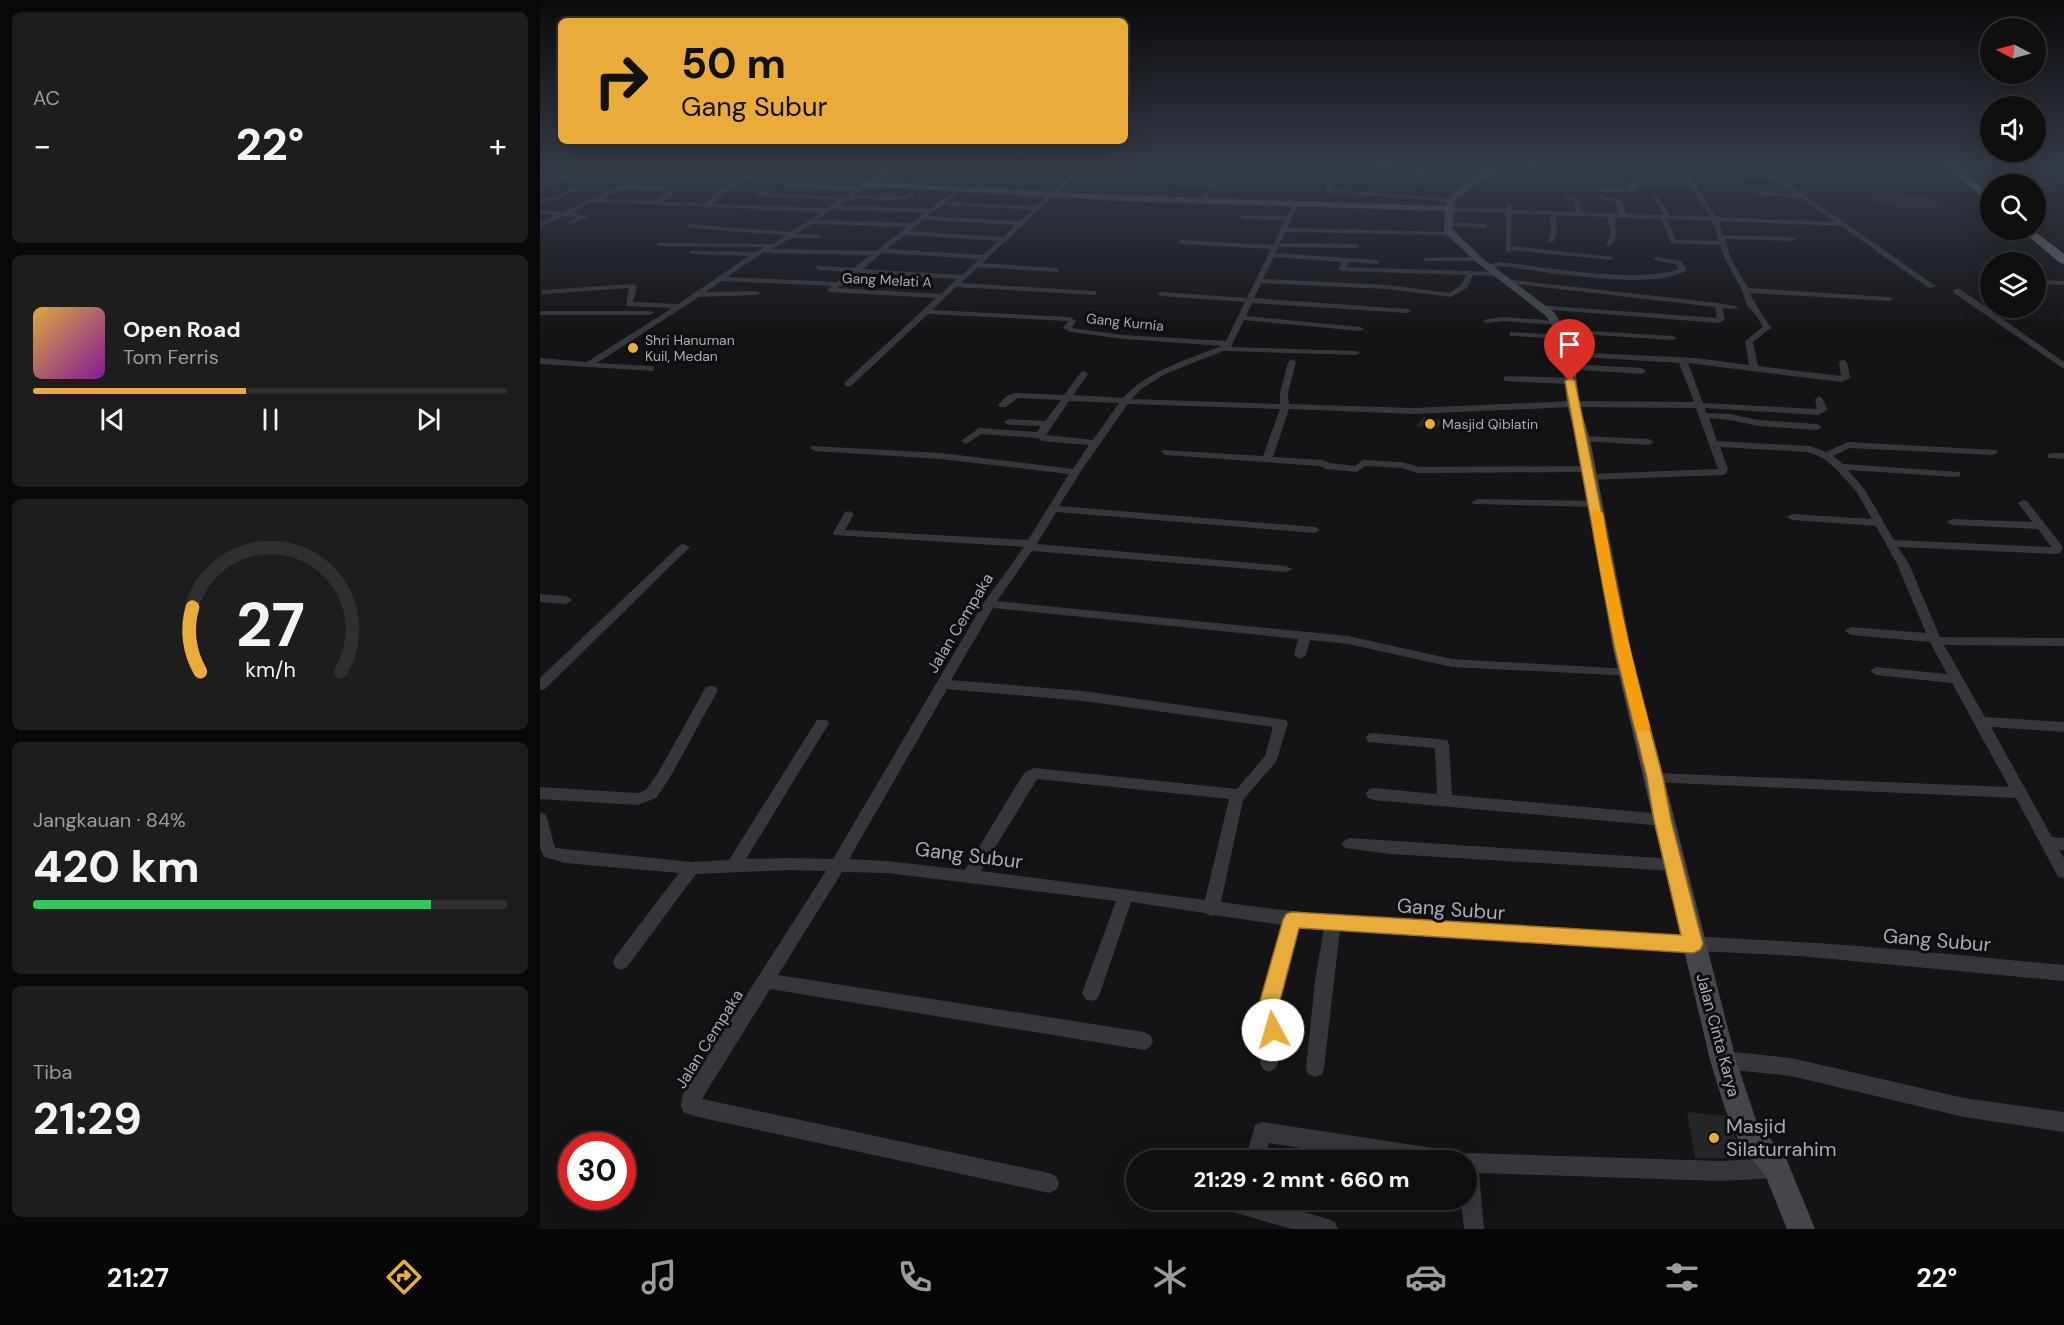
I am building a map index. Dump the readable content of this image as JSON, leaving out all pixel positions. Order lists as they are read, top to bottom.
{
  "streets": {
    "street": [
      "Gang Melati A",
      "Gang Kurnia",
      "Jalan Cempaka",
      "Gang Subur",
      "Jalan Cinta Karya"
    ]
  },
  "crossings": [
    ["Gang Kurnia", "Jalan Cempaka"],
    ["Jalan Cempaka", "Gang Subur"],
    ["Gang Subur", "Jalan Cinta Karya"]
  ],
  "places": ["Shri Hanuman Kuil, Medan", "Masjid Qiblatin", "Masjid Silaturrahim"],
  "north": "left",
  "page": {
    "tile": [
      "AC",
      ["Jangkauan · 84%", "420 km"],
      ["Tiba", "21:29"]
    ],
    "turn": ["50 m", "Gang Subur"],
    "heat": ["−", "22°", "+"],
    "song": ["Open Road", "Tom Ferris"],
    "limit": "30",
    "trip": "21:29 · 2 mnt · 660 m",
    "tabs": ["21:27", "22°"],
    "gauge": ["27", "km/h"]
  }
}
